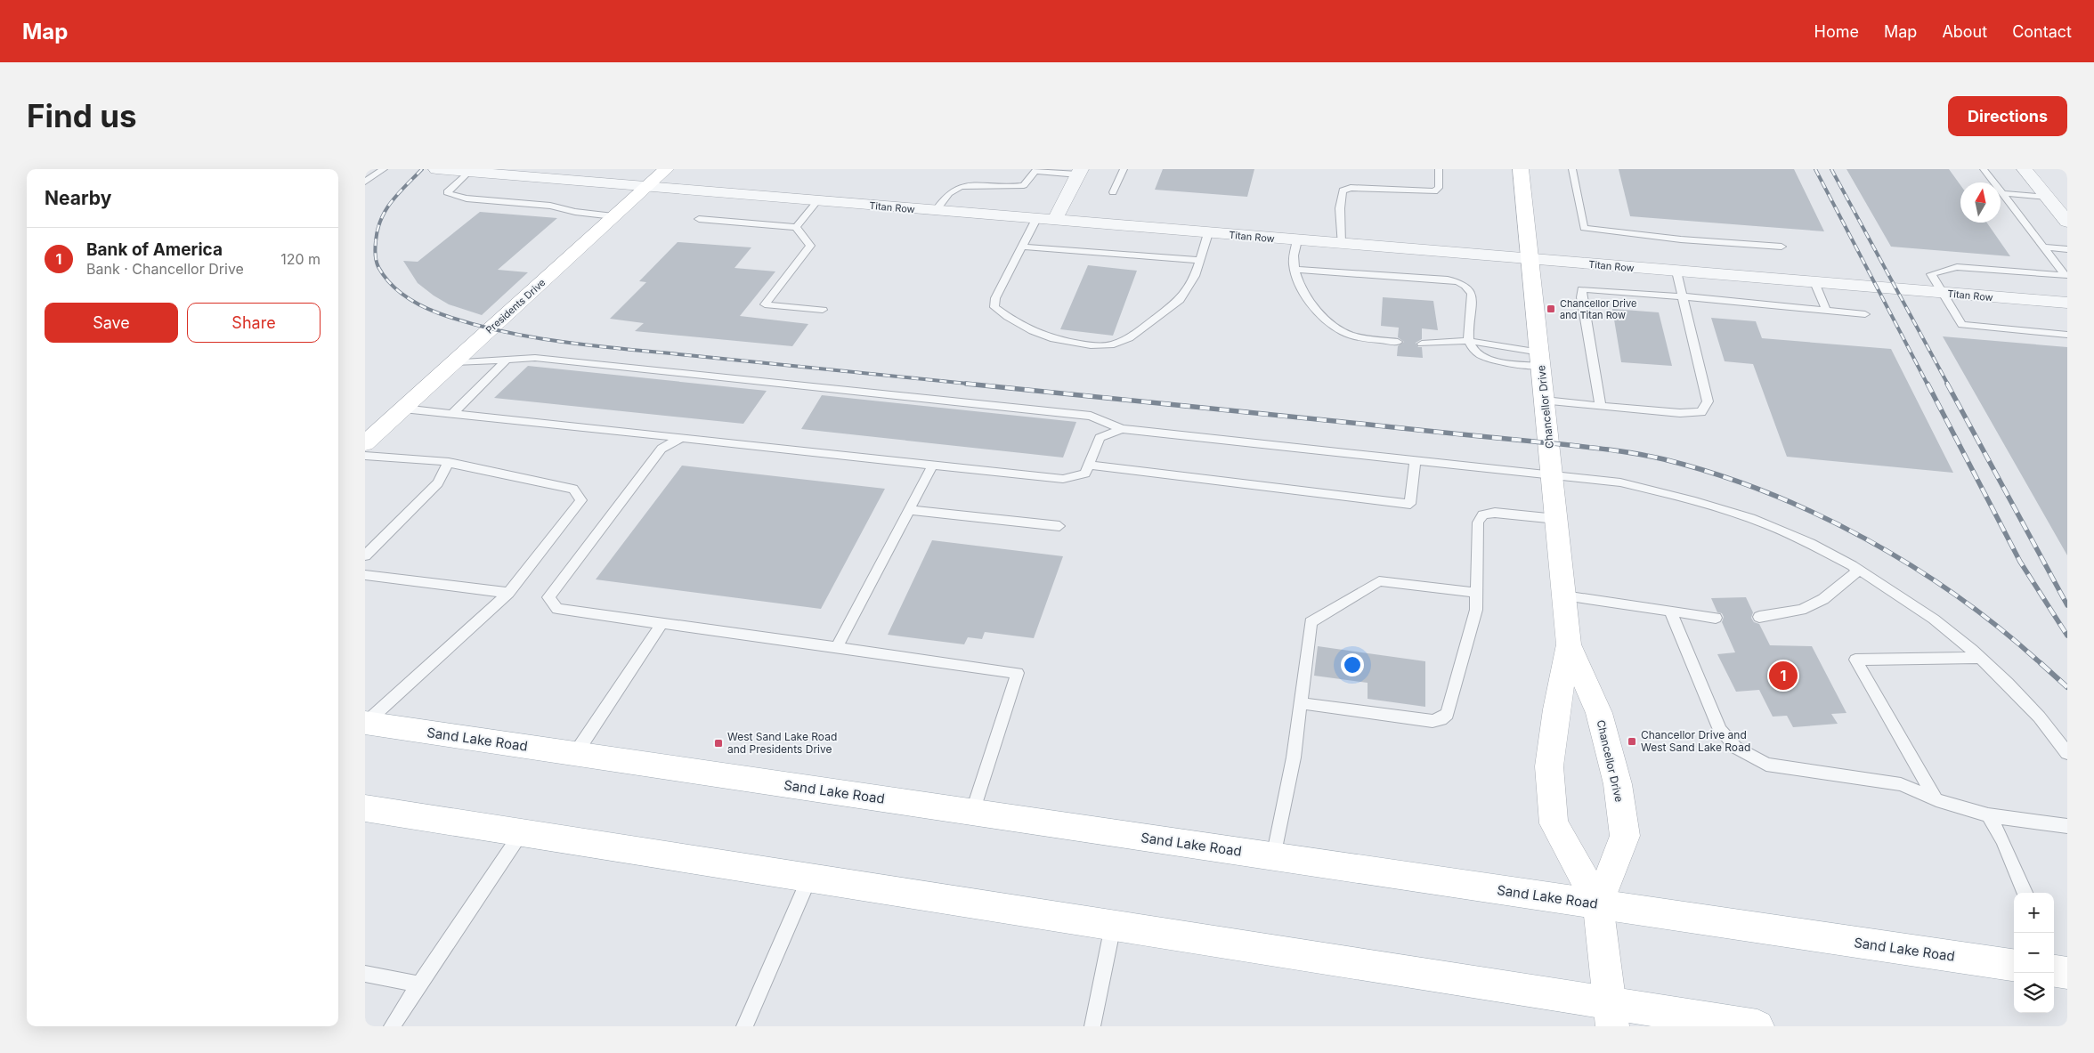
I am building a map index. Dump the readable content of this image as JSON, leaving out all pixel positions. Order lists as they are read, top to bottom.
{
  "streets": {
    "main road": ["Presidents Drive", "Chancellor Drive", "Sand Lake Road"],
    "street": ["Titan Row"]
  },
  "crossings": [
    ["Titan Row", "Presidents Drive"],
    ["Titan Row", "Chancellor Drive"],
    ["Chancellor Drive", "Sand Lake Road"]
  ],
  "places": {
    "transit": ["Chancellor Drive and Titan Row", "Chancellor Drive and West Sand Lake Road", "West Sand Lake Road and Presidents Drive"]
  },
  "north": "top",
  "page": {
    "header": "Map",
    "nav": [
      "Home",
      "Map",
      "About",
      "Contact"
    ],
    "buttons": [
      "Directions",
      ["Save", "Share"]
    ],
    "title": "Find us",
    "heading": "Nearby",
    "list": [
      {
        "mark": "1",
        "name": "Bank of America",
        "note": "Bank · Chancellor Drive",
        "value": "120 m"
      }
    ],
    "pins": "1",
    "map_buttons": ["+", "−"]
  }
}
